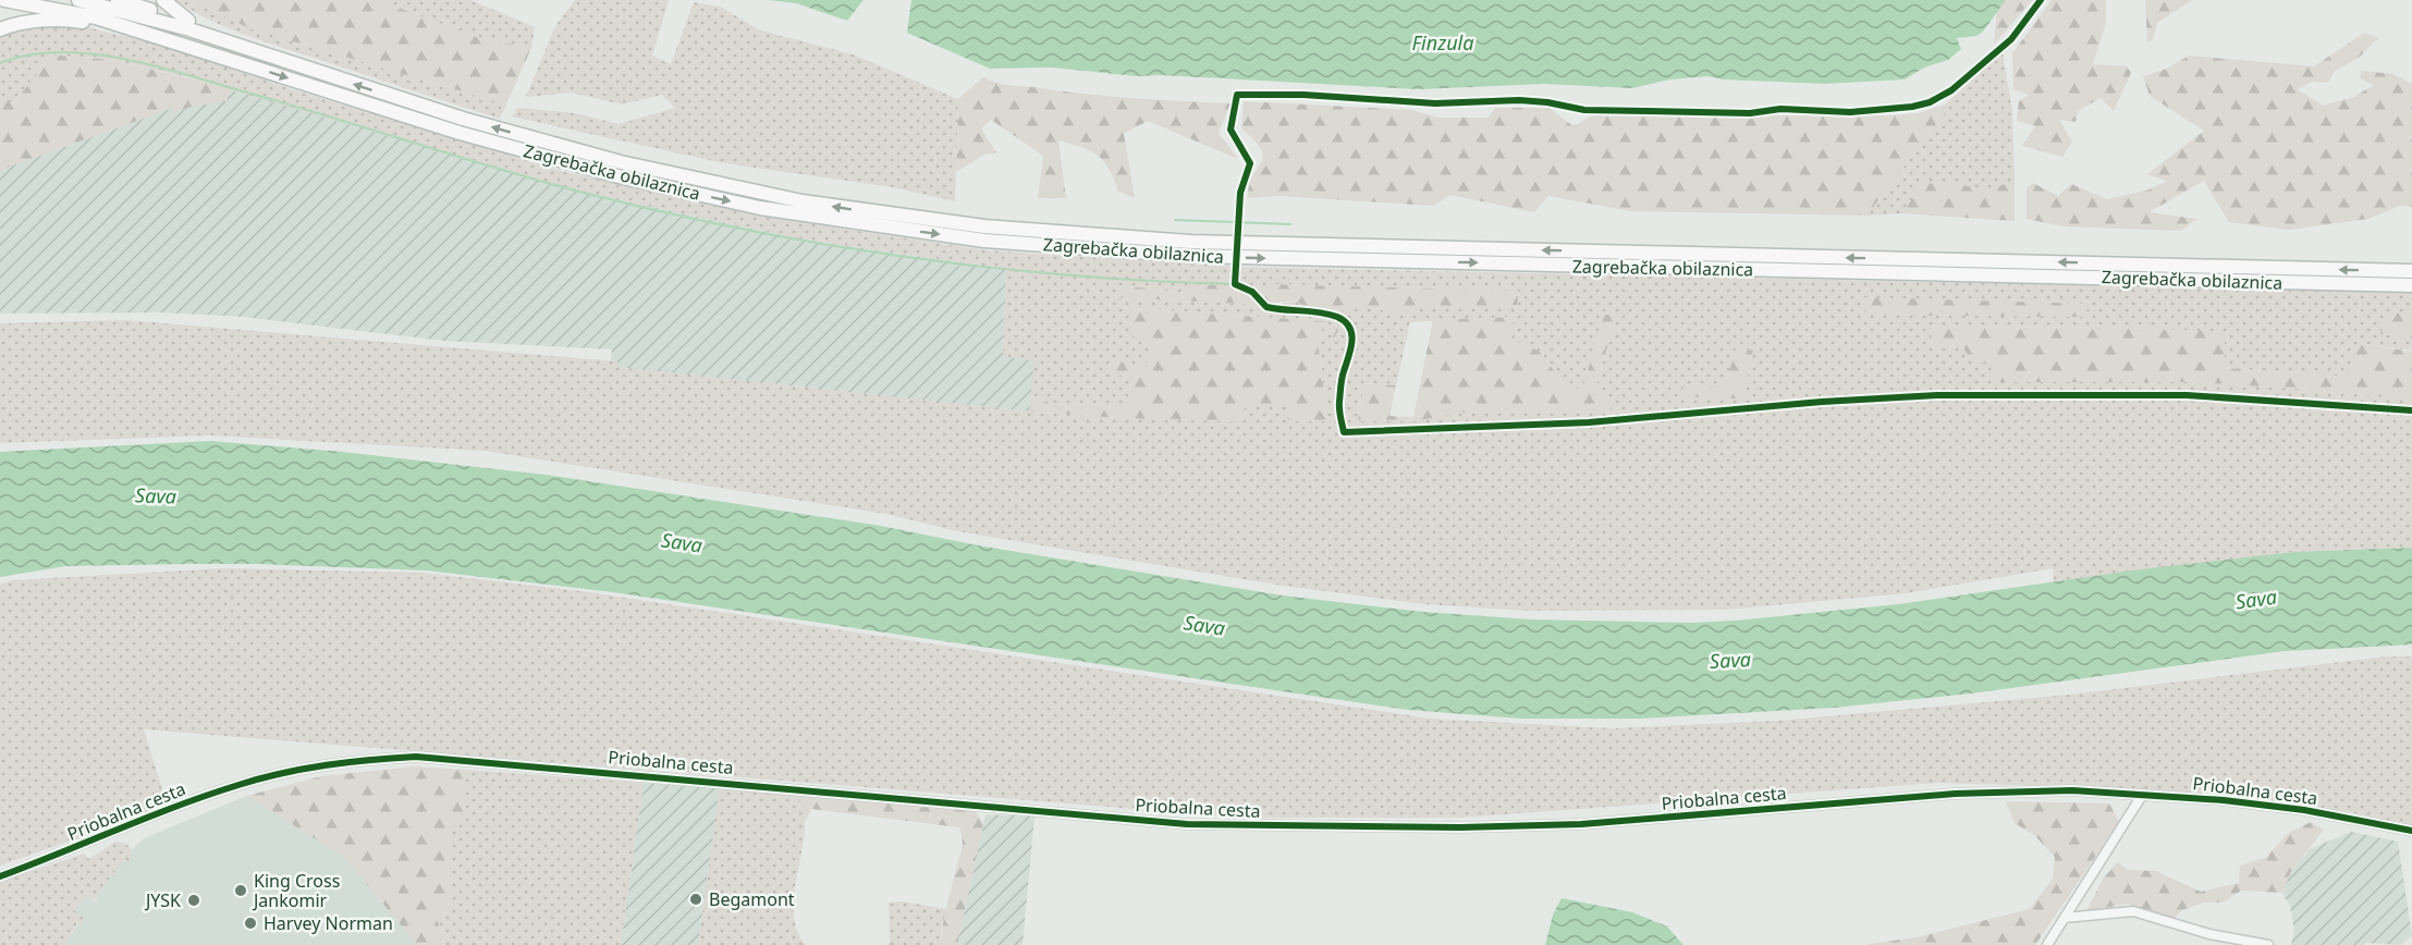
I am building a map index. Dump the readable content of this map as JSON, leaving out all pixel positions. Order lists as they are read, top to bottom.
{
  "streets": {
    "highway": ["Zagrebačka obilaznica"],
    "street": ["Priobalna cesta"]
  },
  "water": ["Finzula", "Sava"],
  "places": [
    "King Cross Jankomir",
    "Begamont",
    "JYSK",
    "Harvey Norman"
  ]
}
